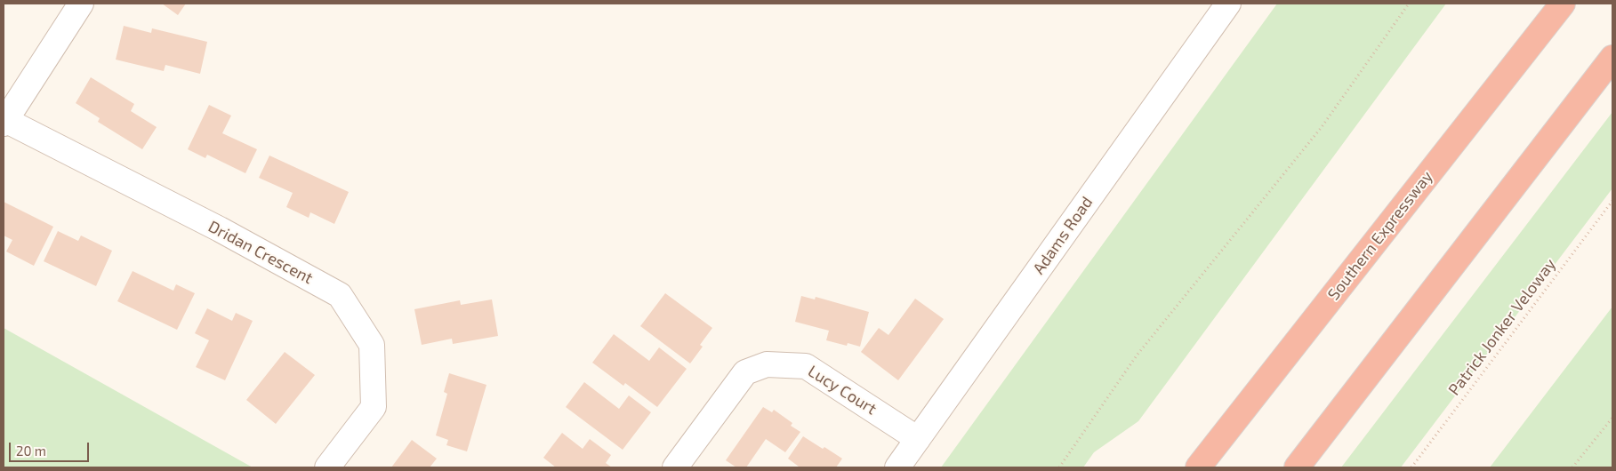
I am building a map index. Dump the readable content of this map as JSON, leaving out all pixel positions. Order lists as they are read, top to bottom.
{
  "streets": {
    "highway": ["Southern Expressway"],
    "street": ["Adams Road", "Dridan Crescent", "Lucy Court"],
    "path": ["Patrick Jonker Veloway"]
  },
  "crossings": [
    ["Adams Road", "Lucy Court"]
  ],
  "scale_bar": "20 m"
}
